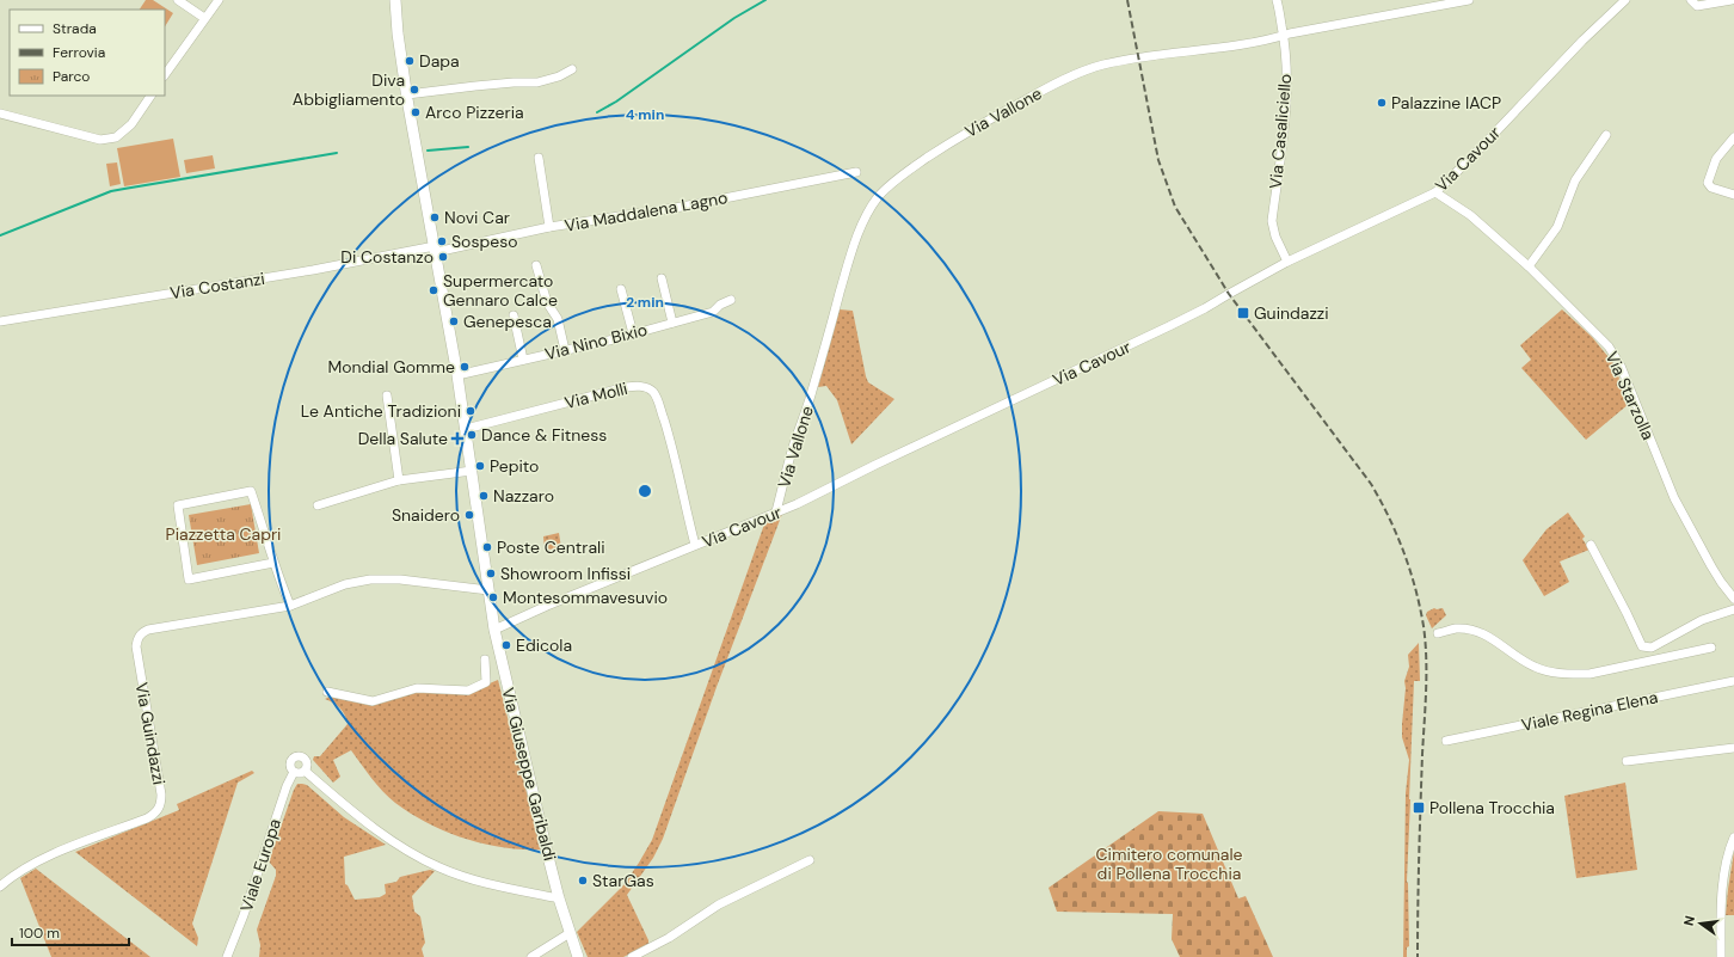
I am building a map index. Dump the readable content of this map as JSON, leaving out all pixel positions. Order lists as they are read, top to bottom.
{
  "streets": {
    "main road": ["Via Giuseppe Garibaldi"],
    "street": [
      "Via Vallone",
      "Via Casaliciello",
      "Via Cavour",
      "Via Maddalena Lagno",
      "Via Costanzi",
      "Via Nino Bixio",
      "Via Molli",
      "Via Starzolla",
      "Viale Regina Elena",
      "Via Guindazzi",
      "Viale Europa"
    ]
  },
  "crossings": [
    ["Via Vallone", "Via Casaliciello"],
    ["Via Vallone", "Via Cavour"],
    ["Via Casaliciello", "Via Cavour"],
    ["Via Cavour", "Via Molli"],
    ["Via Cavour", "Via Starzolla"],
    ["Via Cavour", "Via Giuseppe Garibaldi"],
    ["Via Maddalena Lagno", "Via Costanzi"],
    ["Via Maddalena Lagno", "Via Giuseppe Garibaldi"],
    ["Via Costanzi", "Via Giuseppe Garibaldi"],
    ["Via Nino Bixio", "Via Giuseppe Garibaldi"],
    ["Via Molli", "Via Giuseppe Garibaldi"],
    ["Via Guindazzi", "Via Giuseppe Garibaldi"]
  ],
  "parks": ["Piazzetta Capri", "Cimitero comunale di Pollena Trocchia"],
  "places": {
    "other": [
      "Dapa",
      "Diva Abbigliamento",
      "Palazzine IACP",
      "Arco Pizzeria",
      "Novi Car",
      "Sospeso",
      "Di Costanzo",
      "Supermercato Gennaro Calce",
      "Genepesca",
      "Mondial Gomme",
      "Le Antiche Tradizioni",
      "Dance & Fitness",
      "Pepito",
      "Nazzaro",
      "Snaidero",
      "Poste Centrali",
      "Showroom Infissi",
      "Montesommavesuvio",
      "Edicola",
      "StarGas"
    ],
    "transit": ["Guindazzi", "Pollena Trocchia"],
    "health": ["Della Salute"]
  },
  "legend": ["Strada", "Ferrovia", "Parco"],
  "scale_bar": "100 m",
  "north": "left",
  "rings": ["4 min", "2 min"]
}
